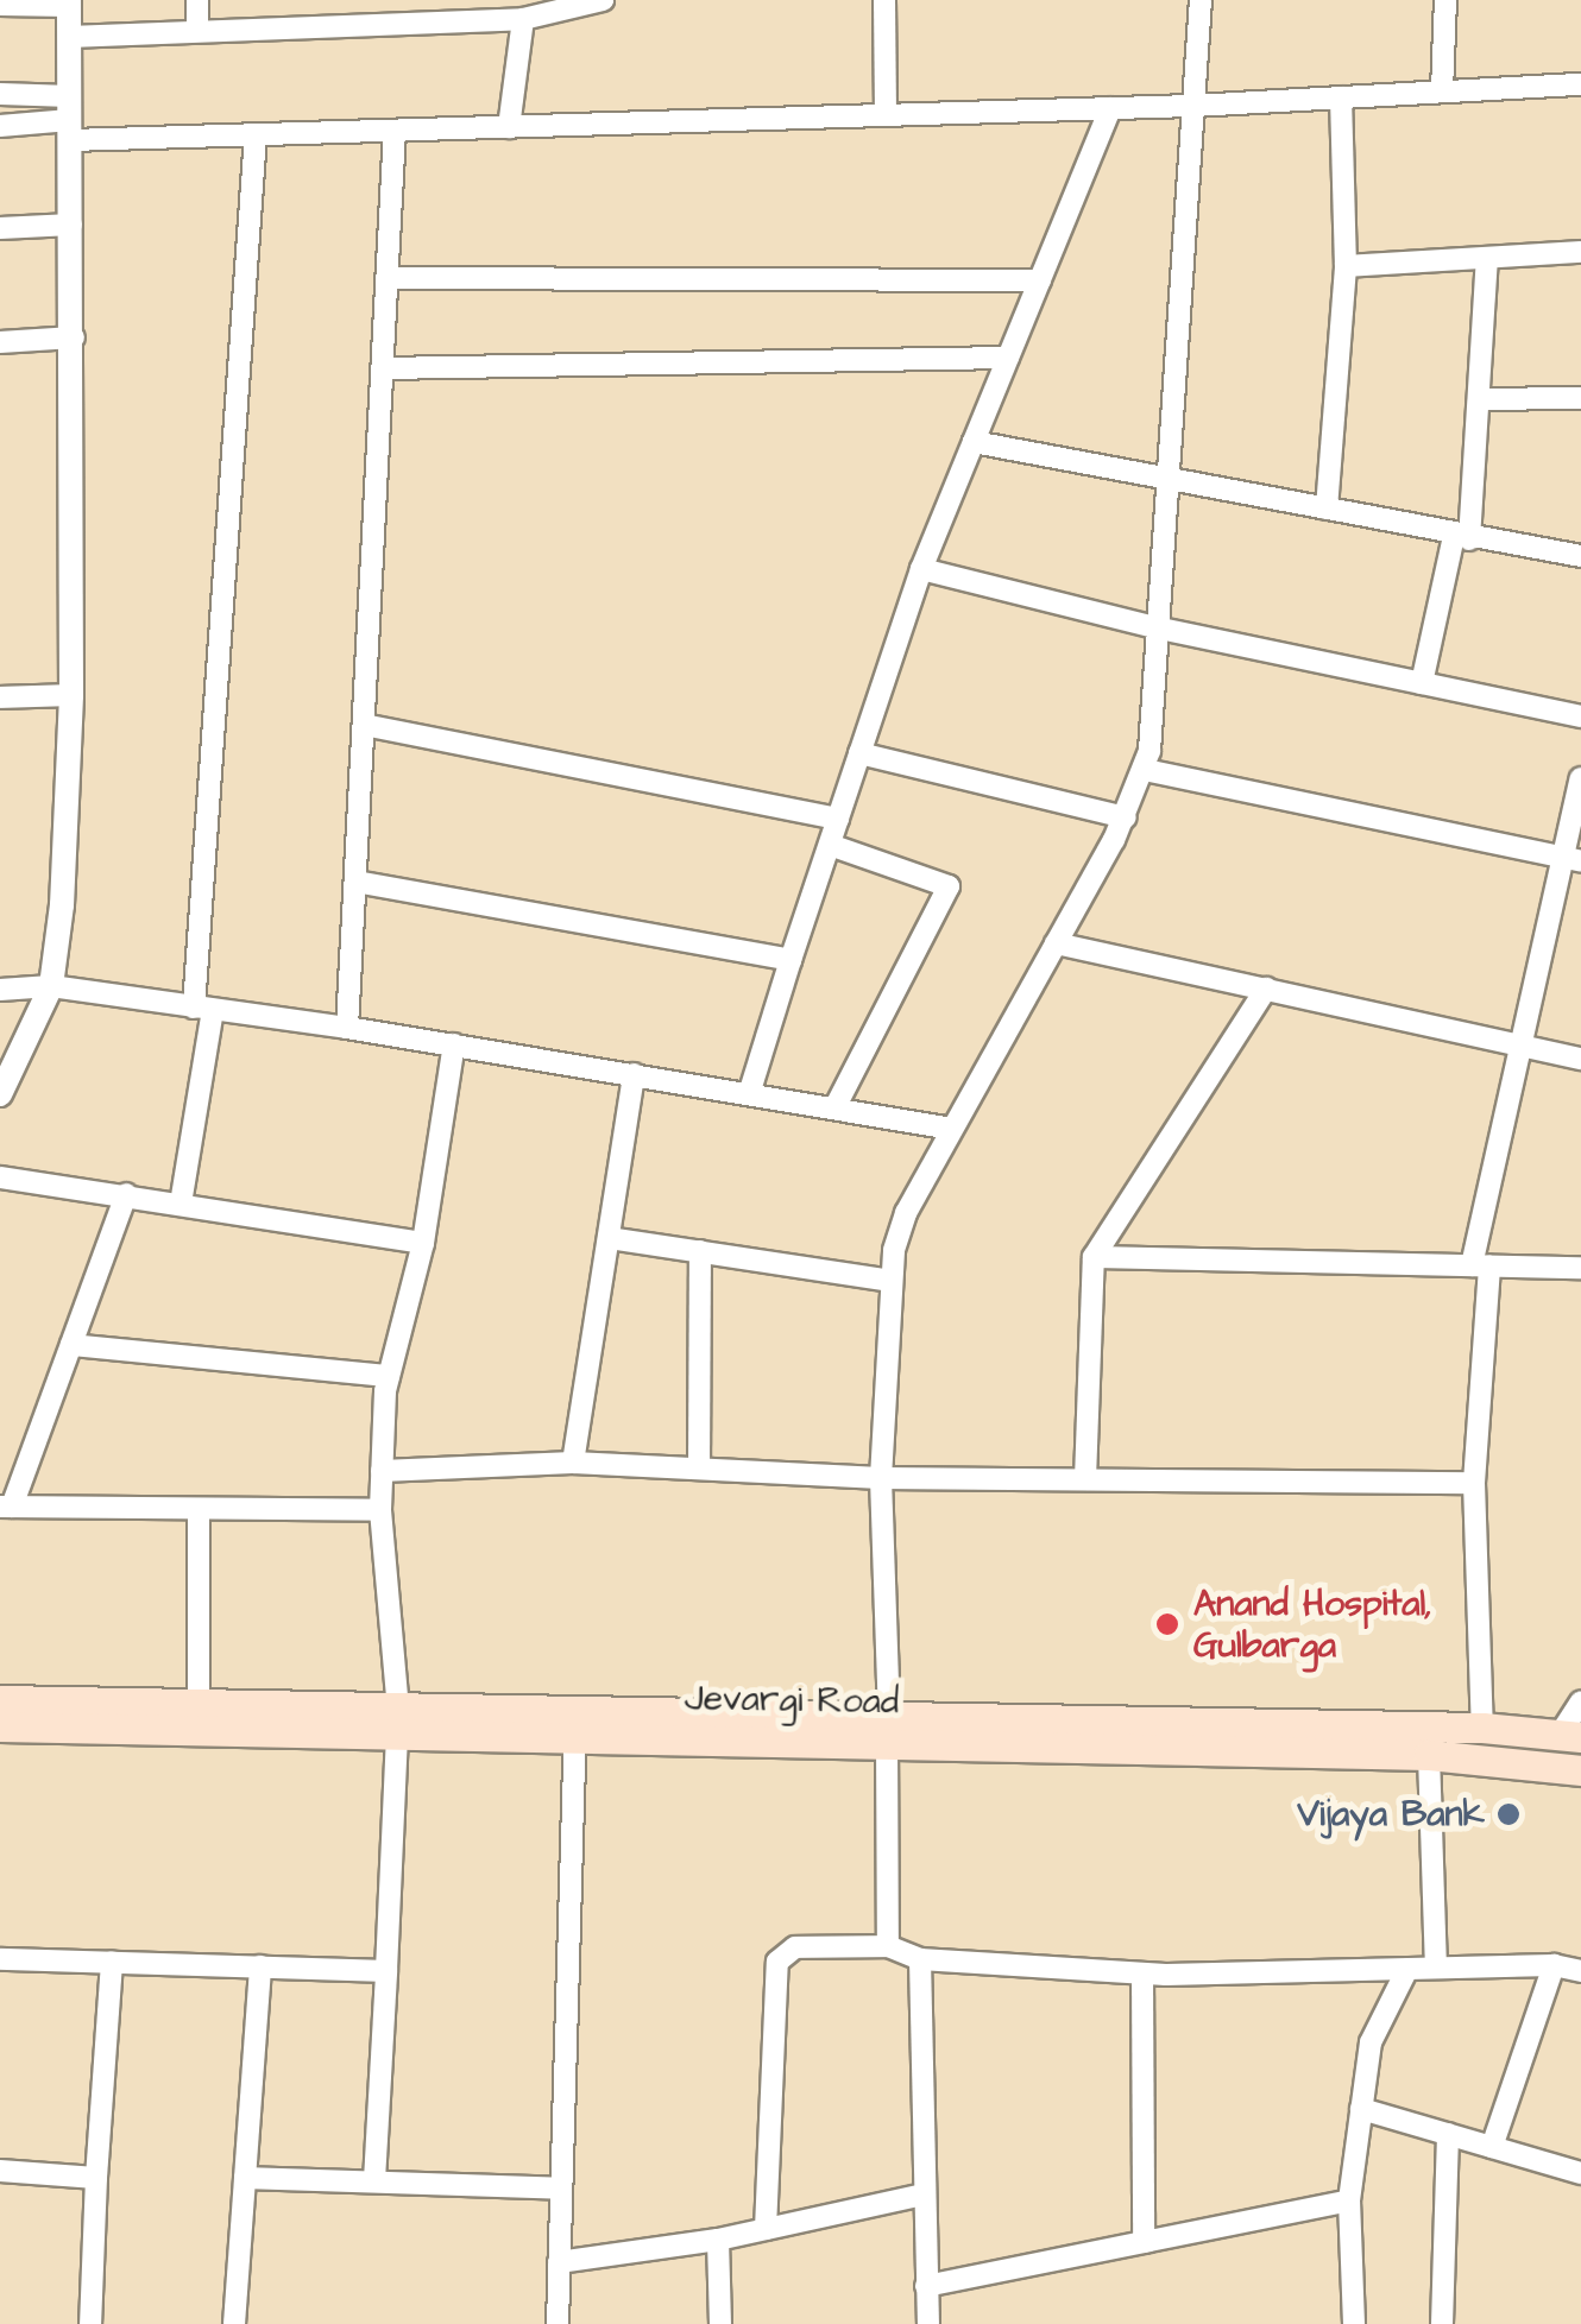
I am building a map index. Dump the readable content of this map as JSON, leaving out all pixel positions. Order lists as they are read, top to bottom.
{
  "streets": {
    "main road": ["Jevargi Road"]
  },
  "places": ["Anand Hospital, Gulbarga", "Vijaya Bank"]
}
